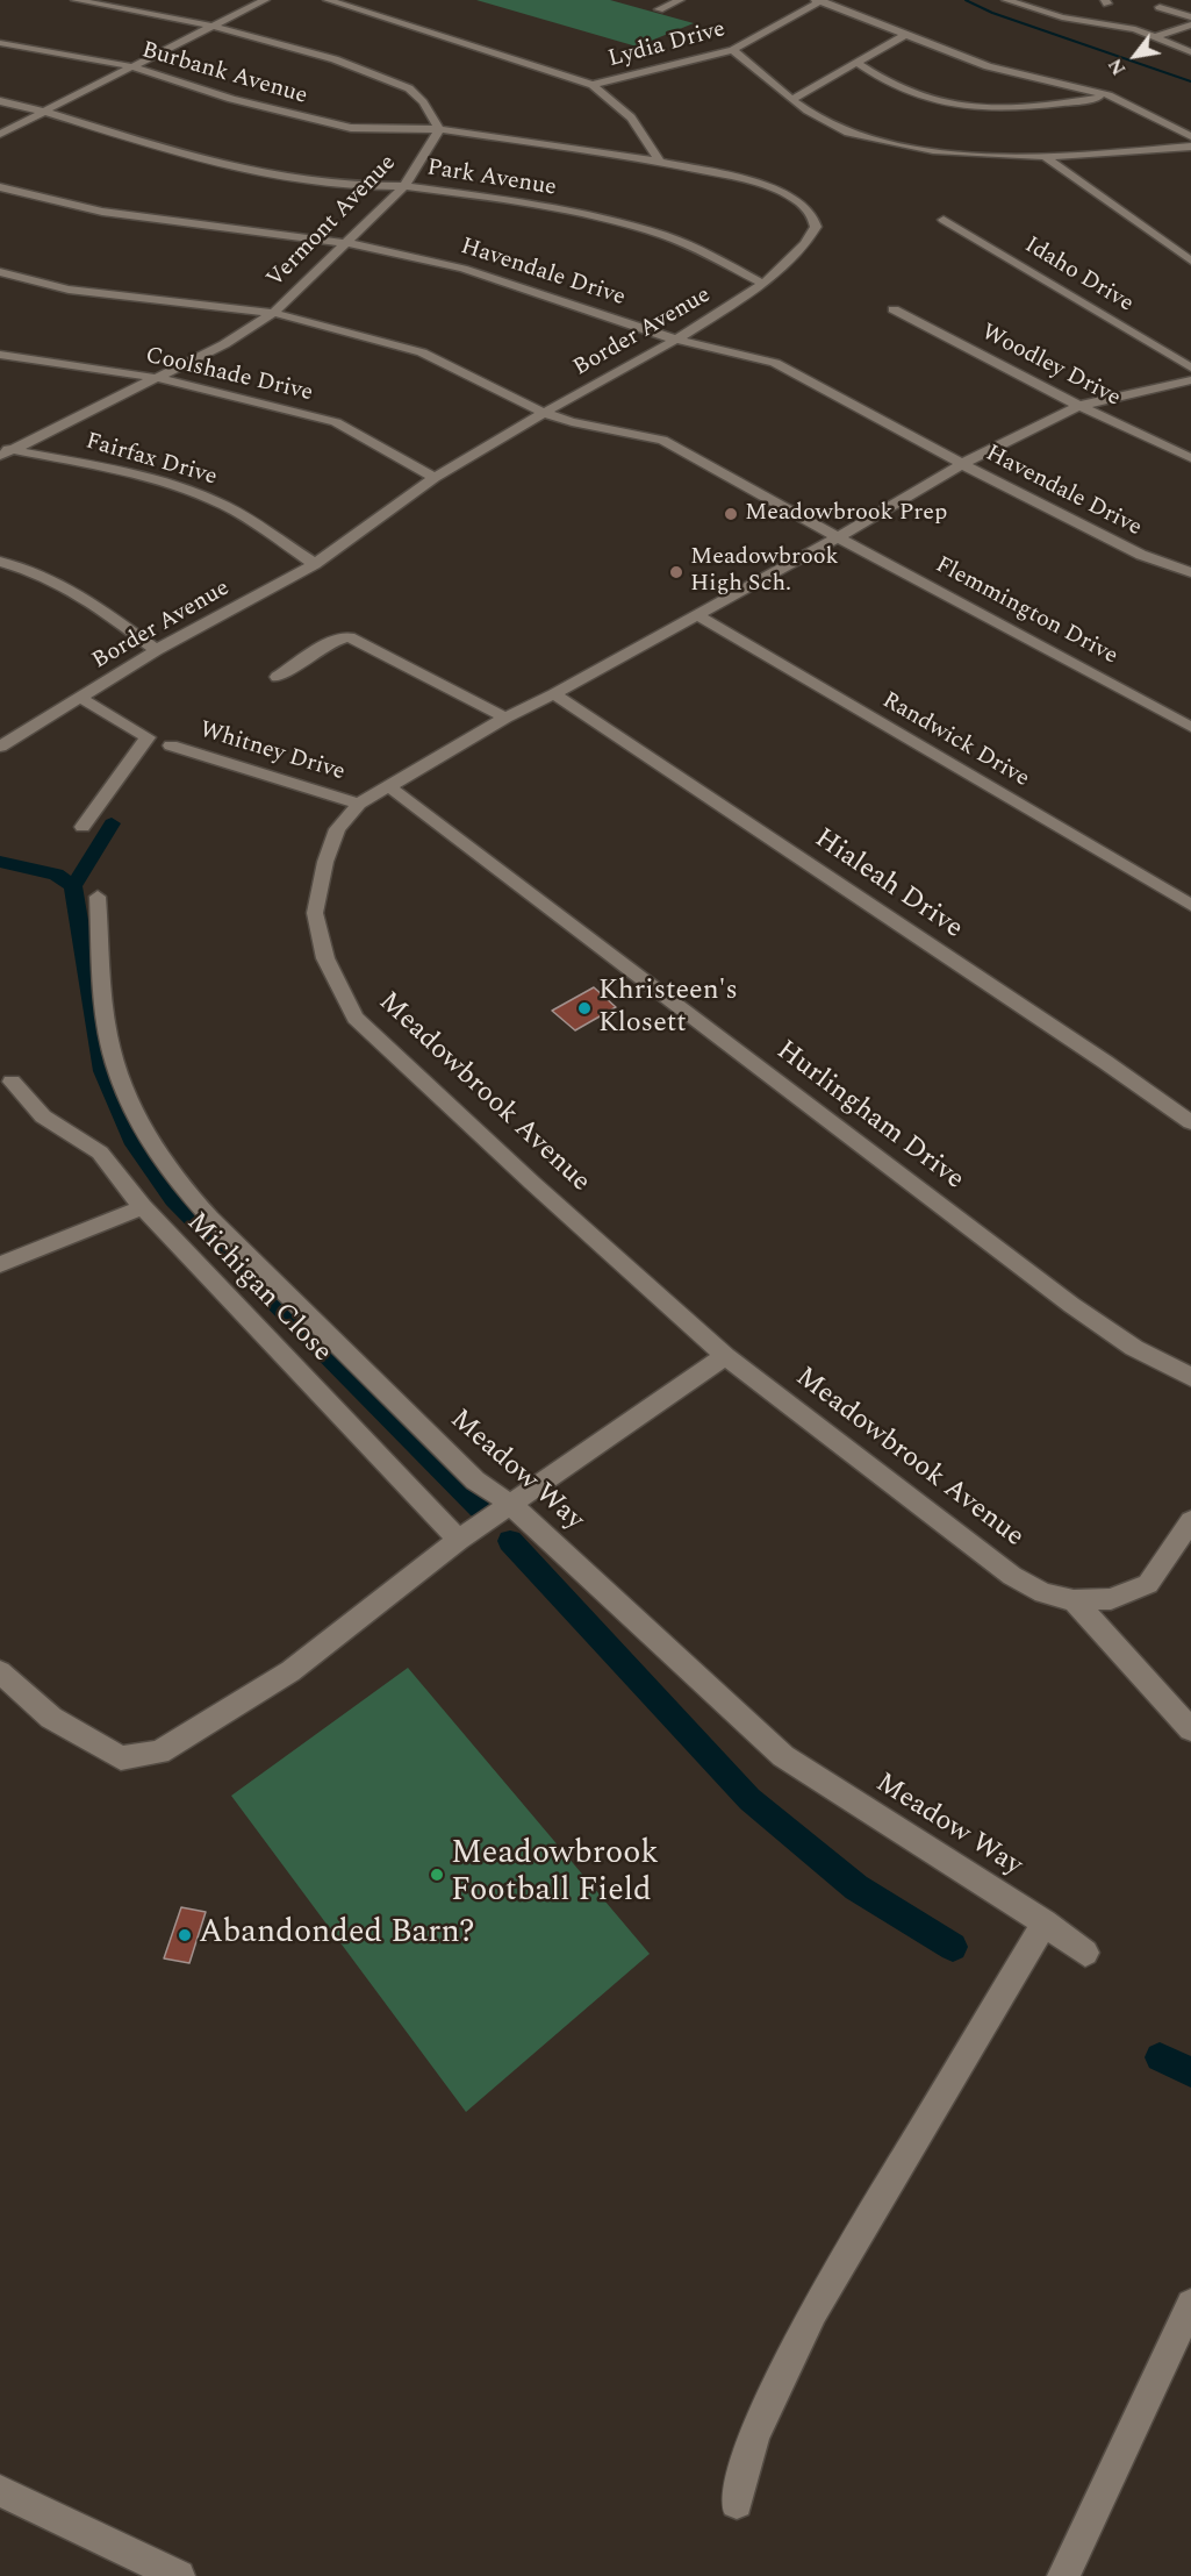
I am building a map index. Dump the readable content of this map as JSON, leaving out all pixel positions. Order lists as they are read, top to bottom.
{
  "streets": {
    "street": [
      "Lydia Drive",
      "Burbank Avenue",
      "Park Avenue",
      "Vermont Avenue",
      "Havendale Drive",
      "Idaho Drive",
      "Border Avenue",
      "Woodley Drive",
      "Coolshade Drive",
      "Fairfax Drive",
      "Flemmington Drive",
      "Randwick Drive",
      "Whitney Drive",
      "Hialeah Drive",
      "Meadowbrook Avenue",
      "Hurlingham Drive",
      "Michigan Close",
      "Meadow Way"
    ]
  },
  "crossings": [
    ["Burbank Avenue", "Vermont Avenue"],
    ["Burbank Avenue", "Border Avenue"],
    ["Park Avenue", "Vermont Avenue"],
    ["Park Avenue", "Border Avenue"],
    ["Vermont Avenue", "Havendale Drive"],
    ["Vermont Avenue", "Coolshade Drive"],
    ["Vermont Avenue", "Fairfax Drive"],
    ["Vermont Avenue", "Flemmington Drive"],
    ["Havendale Drive", "Border Avenue"],
    ["Havendale Drive", "Meadowbrook Avenue"],
    ["Border Avenue", "Coolshade Drive"],
    ["Border Avenue", "Fairfax Drive"],
    ["Border Avenue", "Flemmington Drive"],
    ["Woodley Drive", "Meadowbrook Avenue"],
    ["Flemmington Drive", "Meadowbrook Avenue"],
    ["Randwick Drive", "Meadowbrook Avenue"],
    ["Whitney Drive", "Meadowbrook Avenue"],
    ["Hialeah Drive", "Meadowbrook Avenue"],
    ["Meadowbrook Avenue", "Hurlingham Drive"]
  ],
  "places": [
    "Meadowbrook Prep",
    "Meadowbrook High Sch.",
    "Khristeen's Klosett",
    "Meadowbrook Football Field",
    "Abandonded Barn?"
  ],
  "north": "bottom left"
}
